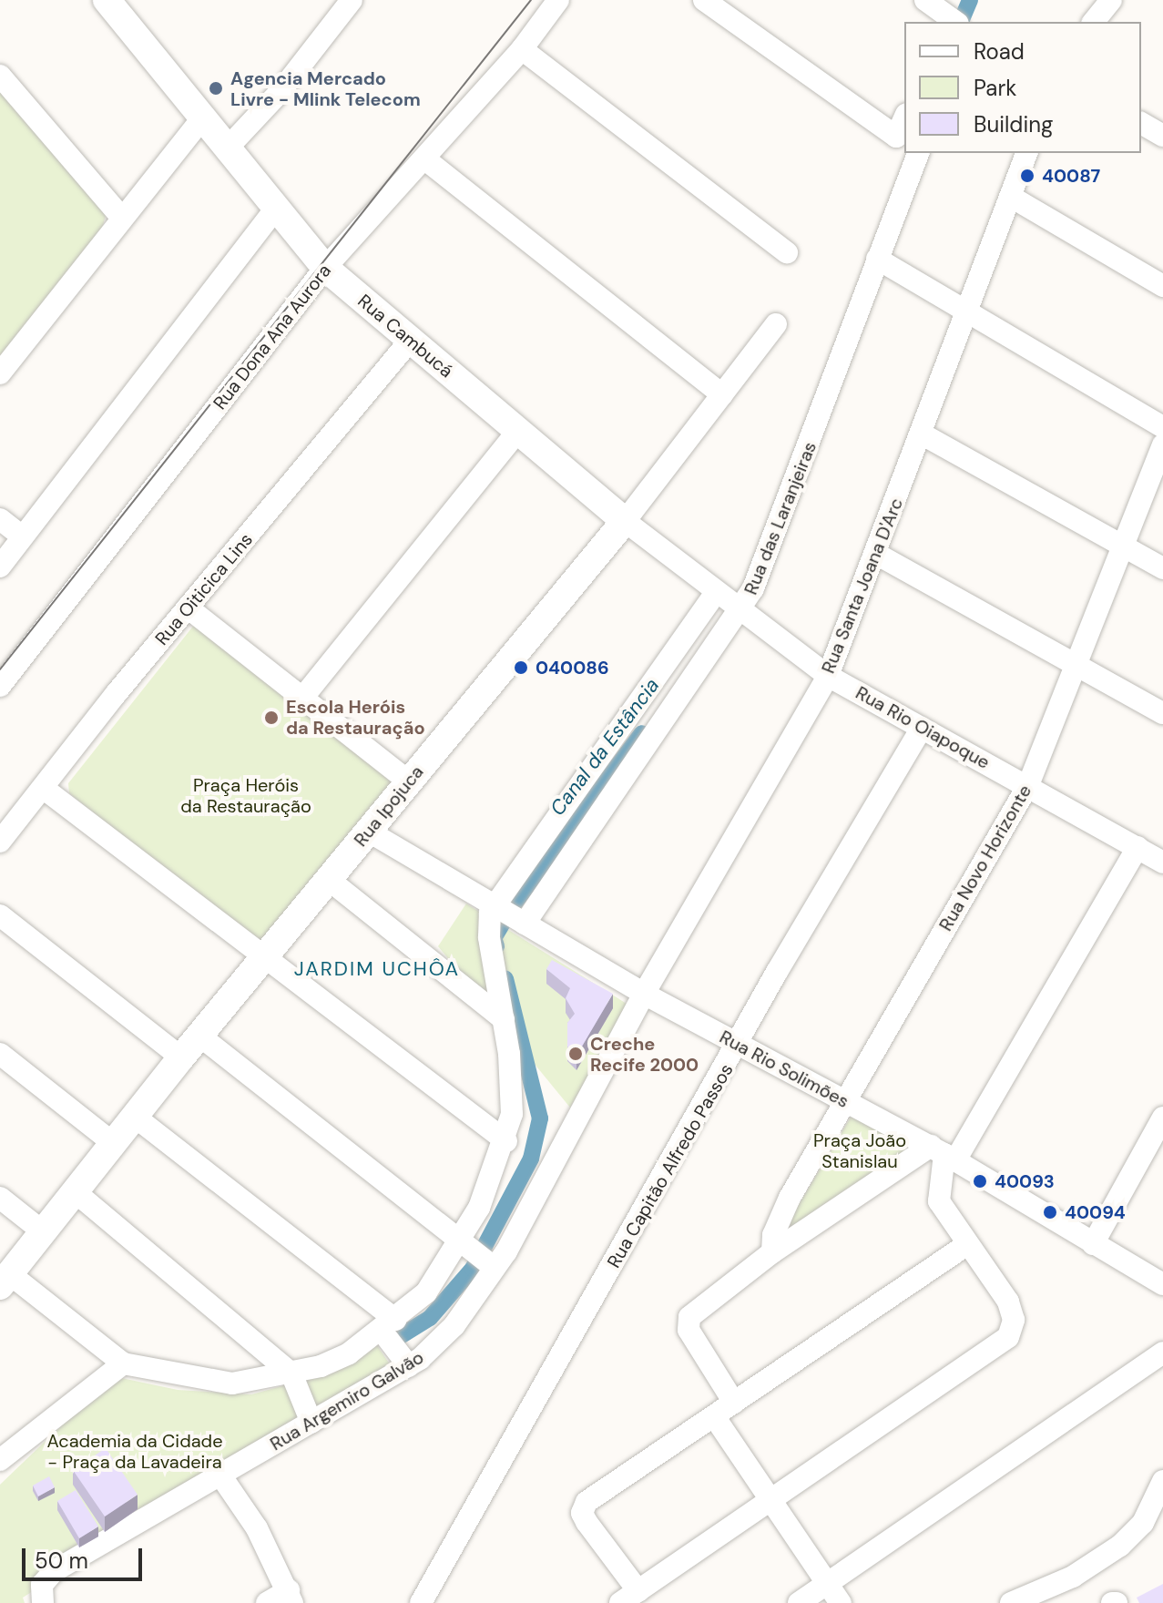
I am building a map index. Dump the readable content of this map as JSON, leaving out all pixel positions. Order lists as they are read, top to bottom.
{
  "streets": {
    "main road": ["Rua Cambucá", "Rua Ipojuca"],
    "street": [
      "Rua Dona Ana Aurora",
      "Rua das Laranjeiras",
      "Rua Santa Joana D'Arc",
      "Rua Oiticica Lins",
      "Rua Rio Oiapoque",
      "Rua Novo Horizonte",
      "Rua Rio Solimões",
      "Rua Capitão Alfredo Passos",
      "Rua Argemiro Galvão"
    ]
  },
  "crossings": [
    ["Rua Cambucá", "Rua Dona Ana Aurora"],
    ["Rua Cambucá", "Rua Oiticica Lins"],
    ["Rua Cambucá", "Rua Rio Oiapoque"],
    ["Rua Cambucá", "Rua Ipojuca"],
    ["Rua das Laranjeiras", "Rua Rio Oiapoque"],
    ["Rua das Laranjeiras", "Rua Rio Solimões"],
    ["Rua Santa Joana D'Arc", "Rua Rio Oiapoque"],
    ["Rua Santa Joana D'Arc", "Rua Rio Solimões"],
    ["Rua Santa Joana D'Arc", "Rua Argemiro Galvão"],
    ["Rua Rio Oiapoque", "Rua Ipojuca"],
    ["Rua Rio Oiapoque", "Rua Novo Horizonte"],
    ["Rua Rio Oiapoque", "Rua Capitão Alfredo Passos"],
    ["Rua Ipojuca", "Rua Rio Solimões"],
    ["Rua Novo Horizonte", "Rua Rio Solimões"],
    ["Rua Rio Solimões", "Rua Capitão Alfredo Passos"],
    ["Rua Rio Solimões", "Rua Argemiro Galvão"]
  ],
  "districts": ["JARDIM UCHÔA"],
  "water": ["Canal da Estância"],
  "parks": ["Praça Heróis da Restauração", "Praça João Stanislau", "Academia da Cidade - Praça da Lavadeira"],
  "places": [
    "Agencia Mercado Livre - Mlink Telecom",
    "40087",
    "040086",
    "Escola Heróis da Restauração",
    "Creche Recife 2000",
    "40093",
    "40094"
  ],
  "legend": ["Road", "Park", "Building"],
  "scale_bar": "50 m"
}
